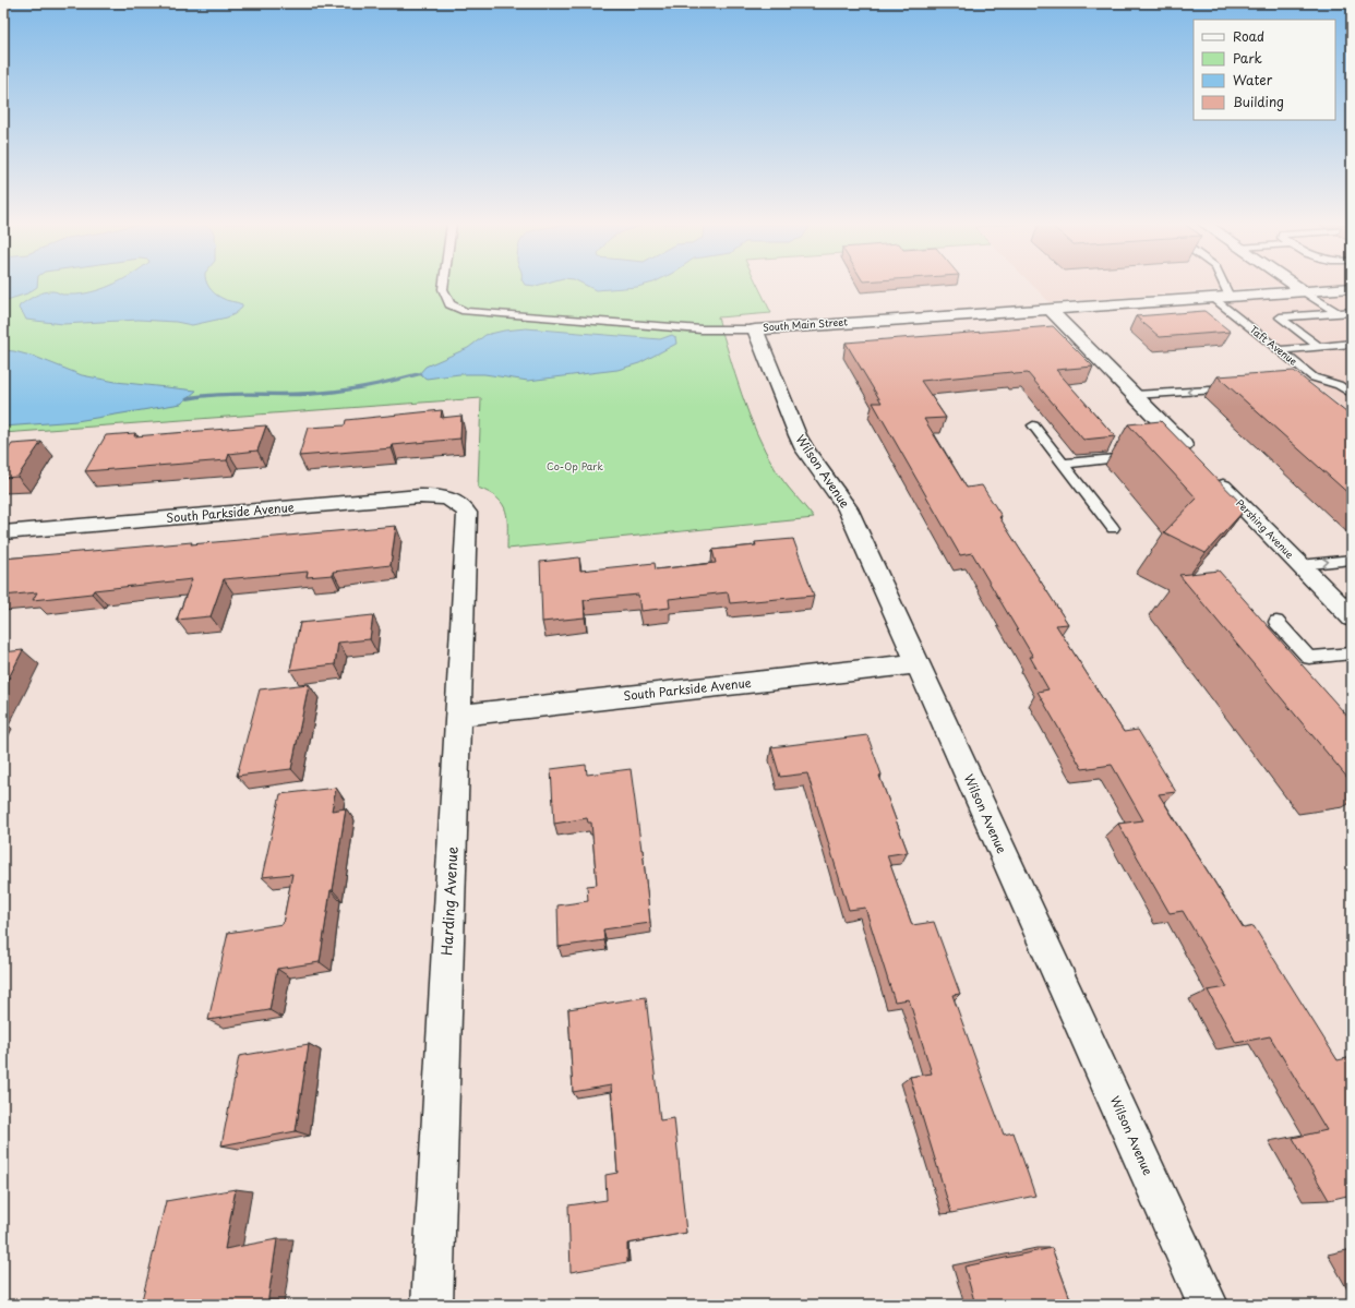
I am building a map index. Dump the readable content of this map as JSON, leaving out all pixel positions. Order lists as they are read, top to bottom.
{
  "streets": {
    "street": [
      "South Main Street",
      "Wilson Avenue",
      "South Parkside Avenue",
      "Pershing Avenue",
      "Harding Avenue"
    ],
    "lane": ["Taft Avenue"]
  },
  "crossings": [
    ["South Main Street", "Taft Avenue"],
    ["South Main Street", "Wilson Avenue"],
    ["Wilson Avenue", "South Parkside Avenue"],
    ["South Parkside Avenue", "Harding Avenue"]
  ],
  "parks": ["Co-Op Park"],
  "legend": [
    "Road",
    "Park",
    "Water",
    "Building"
  ]
}
